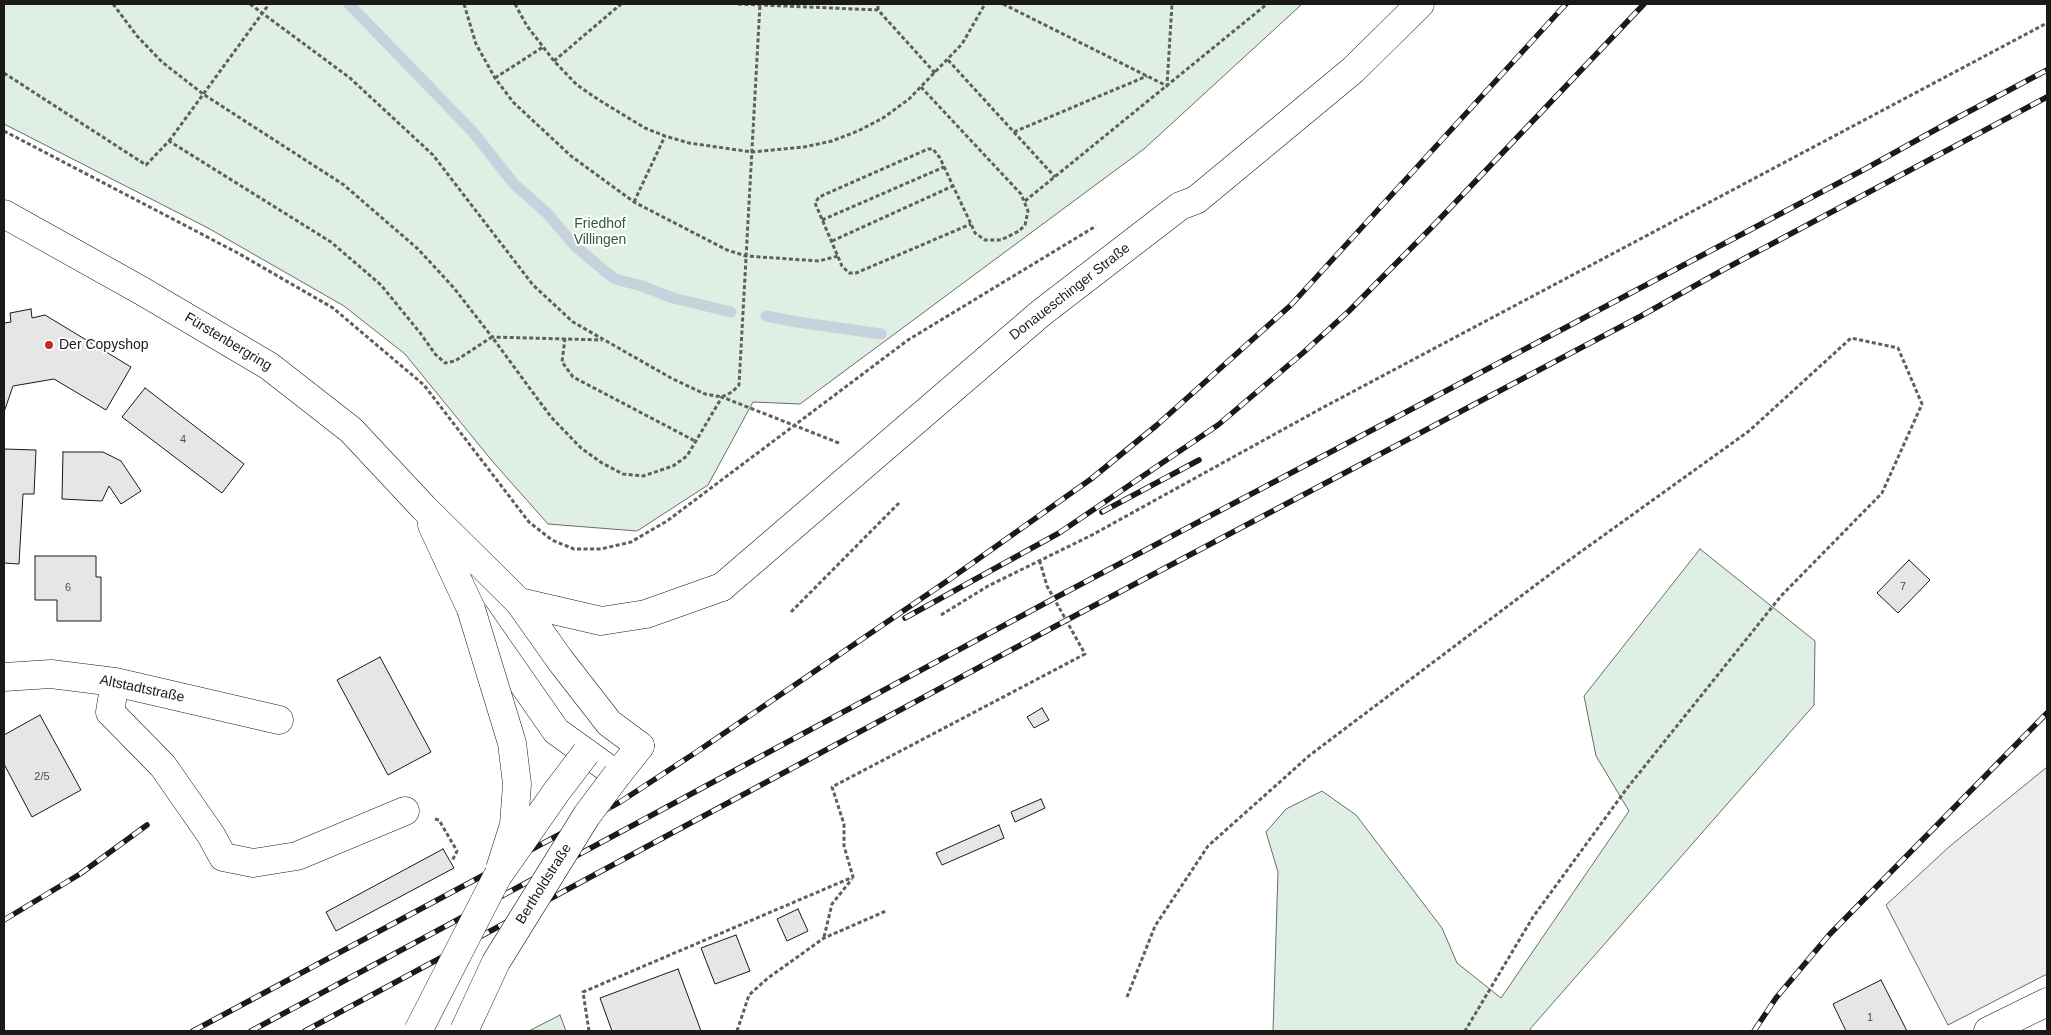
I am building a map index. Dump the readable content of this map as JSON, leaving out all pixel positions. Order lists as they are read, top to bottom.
{
  "streets": {
    "street": [
      "Donaueschinger Straße",
      "Fürstenbergring",
      "Altstadtstraße",
      "Bertholdstraße"
    ]
  },
  "crossings": [
    ["Donaueschinger Straße", "Fürstenbergring"],
    ["Fürstenbergring", "Bertholdstraße"]
  ],
  "parks": ["Friedhof Villingen"],
  "places": ["Der Copyshop"],
  "house_numbers": [
    "4",
    "7",
    "6",
    "2/5",
    "1"
  ]
}
